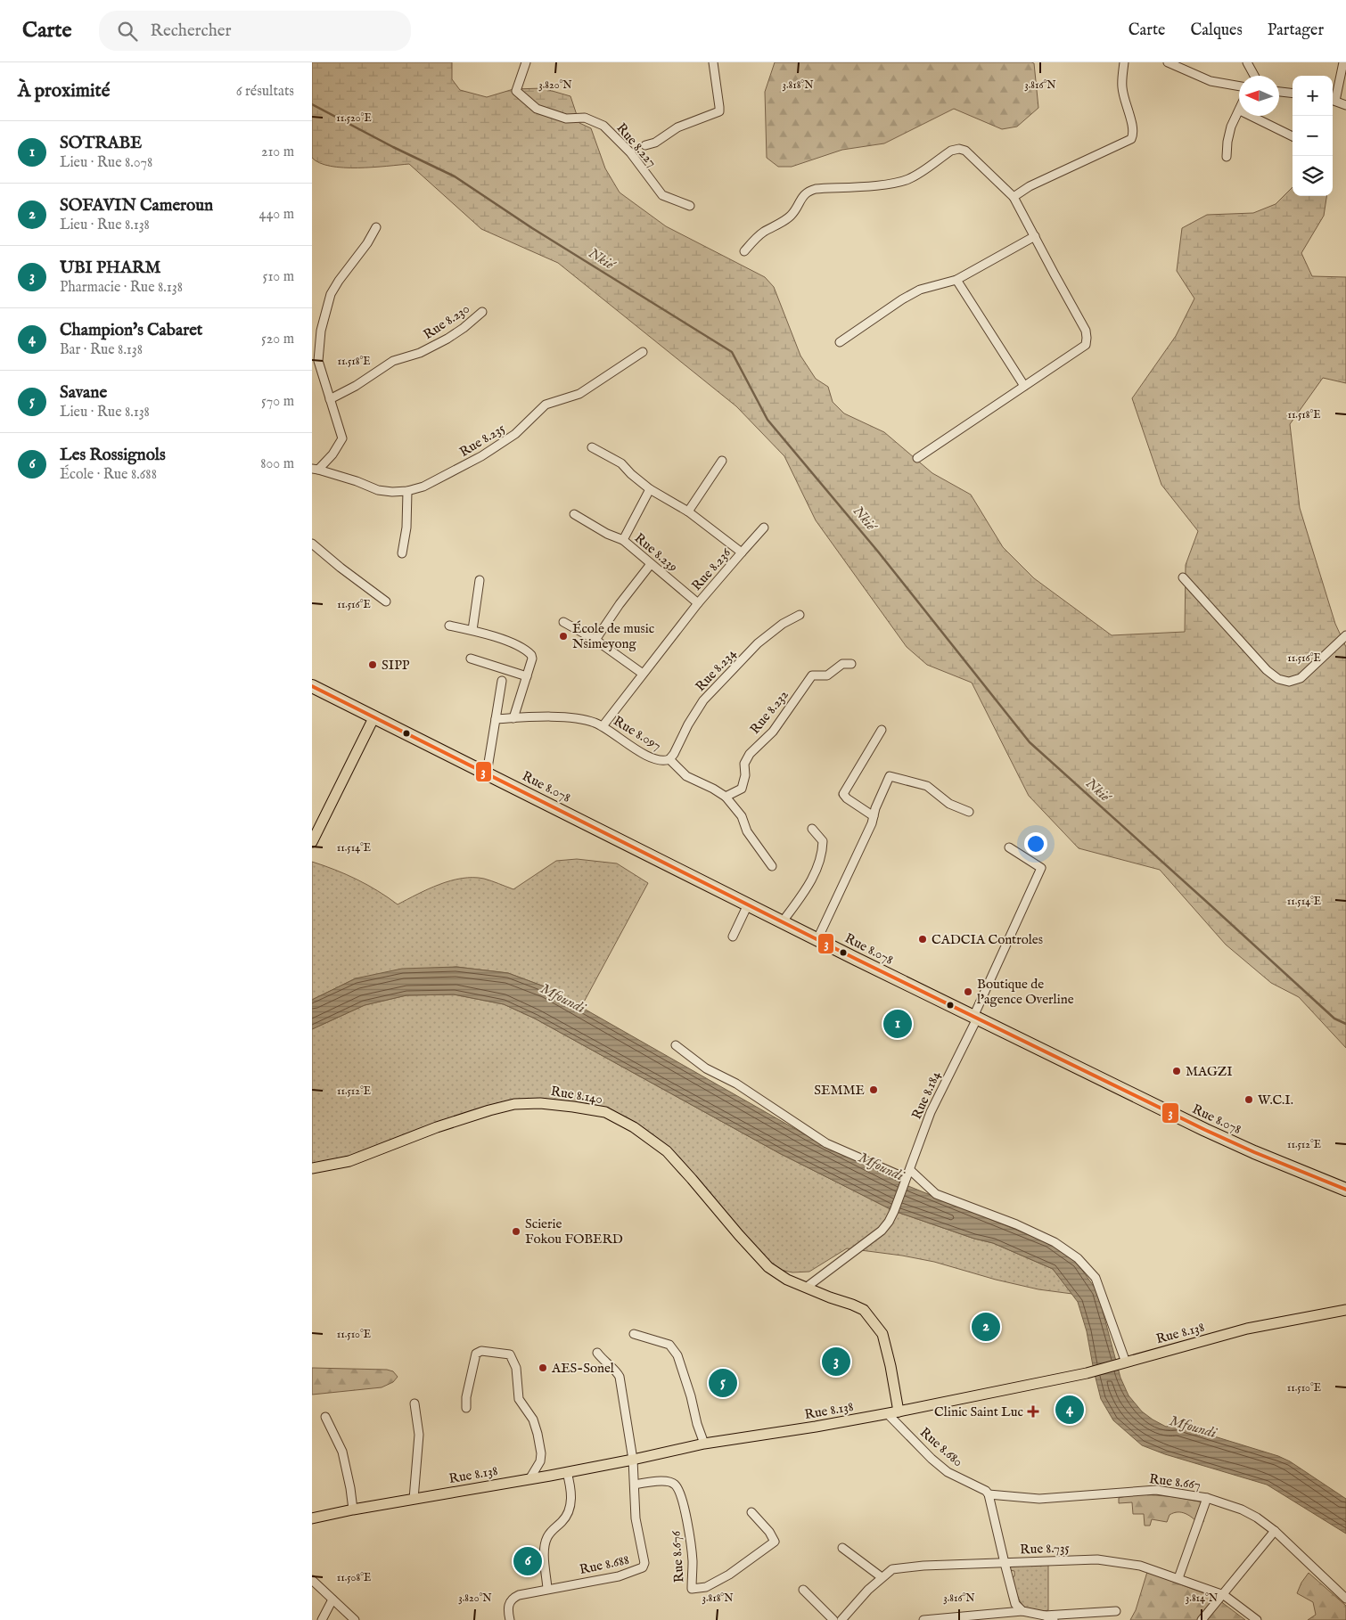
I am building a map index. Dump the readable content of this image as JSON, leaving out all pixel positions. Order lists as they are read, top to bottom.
{
  "streets": {
    "highway": ["Rue 8.078"],
    "main road": ["Rue 8.140", "Rue 8.138"],
    "street": [
      "Rue 8.227",
      "Rue 8.230",
      "Rue 8.235",
      "Rue 8.239",
      "Rue 8.236",
      "Rue 8.234",
      "Rue 8.232",
      "Rue 8.097",
      "Rue 8.184",
      "Rue 8.680",
      "Rue 8.667",
      "Rue 8.735",
      "Rue 8.676",
      "Rue 8.688"
    ]
  },
  "crossings": [
    ["Rue 8.239", "Rue 8.236"],
    ["Rue 8.236", "Rue 8.097"],
    ["Rue 8.234", "Rue 8.097"],
    ["Rue 8.232", "Rue 8.097"],
    ["Rue 8.078", "Rue 8.184"],
    ["Rue 8.140", "Rue 8.184"],
    ["Rue 8.140", "Rue 8.138"],
    ["Rue 8.138", "Rue 8.680"],
    ["Rue 8.138", "Rue 8.688"],
    ["Rue 8.680", "Rue 8.667"],
    ["Rue 8.676", "Rue 8.688"]
  ],
  "water": ["Nkié", "Mfoundi"],
  "places": {
    "other": [
      "École de music Nsimeyong",
      "SIPP",
      "CADCIA Controles",
      "Boutique de l'agence Overline",
      "MAGZI",
      "SEMME",
      "W.C.I.",
      "Scierie Fokou FOBERD",
      "AES-Sonel"
    ],
    "health": ["Clinic Saint Luc"]
  },
  "lines": ["transit line 3"],
  "north": "left",
  "page": {
    "header": "Carte",
    "search": "Rechercher",
    "nav": ["Carte", "Calques", "Partager"],
    "heading": ["À proximité", "6 résultats"],
    "map_buttons": ["+", "−"],
    "list": [
      {
        "mark": "1",
        "name": "SOTRABE",
        "note": "Lieu · Rue 8.078",
        "value": "210 m"
      },
      {
        "mark": "2",
        "name": "SOFAVIN Cameroun",
        "note": "Lieu · Rue 8.138",
        "value": "440 m"
      },
      {
        "mark": "3",
        "name": "UBI PHARM",
        "note": "Pharmacie · Rue 8.138",
        "value": "510 m"
      },
      {
        "mark": "4",
        "name": "Champion's Cabaret",
        "note": "Bar · Rue 8.138",
        "value": "520 m"
      },
      {
        "mark": "5",
        "name": "Savane",
        "note": "Lieu · Rue 8.138",
        "value": "570 m"
      },
      {
        "mark": "6",
        "name": "Les Rossignols",
        "note": "École · Rue 8.688",
        "value": "800 m"
      }
    ],
    "pins": [
      "1",
      "2",
      "3",
      "5",
      "4",
      "6"
    ]
  },
  "coordinates": [
    "3.820°N",
    "3.818°N",
    "3.816°N",
    "11.520°E",
    "11.518°E",
    "11.516°E",
    "11.514°E",
    "11.512°E",
    "11.510°E",
    "11.508°E",
    "3.814°N"
  ]
}
